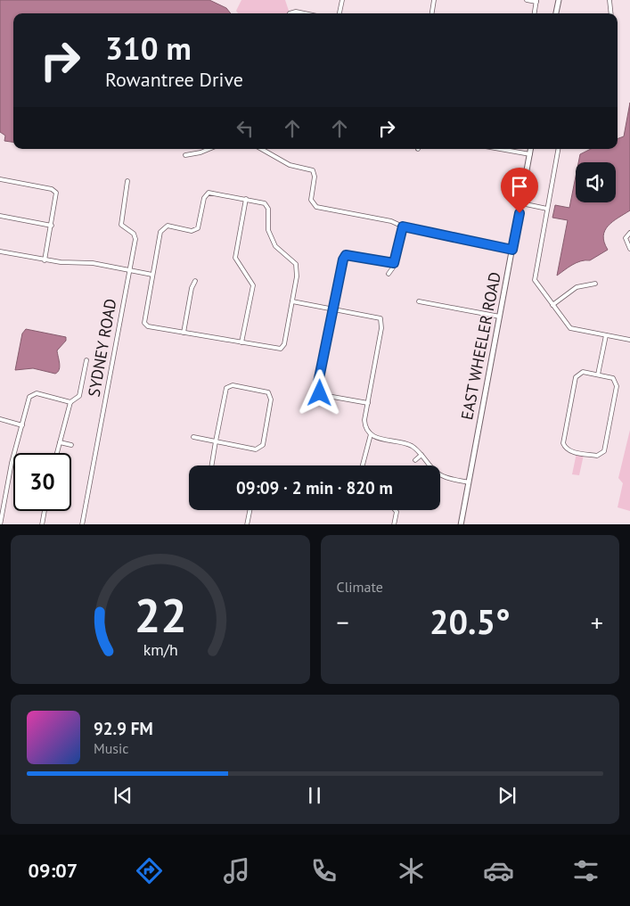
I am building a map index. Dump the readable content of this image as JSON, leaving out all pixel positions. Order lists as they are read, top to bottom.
{
  "streets": {
    "street": ["EAST WHEELER ROAD", "SYDNEY ROAD"]
  },
  "page": {
    "turn": ["310 m", "Rowantree Drive"],
    "limit": "30",
    "trip": "09:09 · 2 min · 820 m",
    "tile": "Climate",
    "heat": ["−", "20.5°", "+"],
    "song": ["92.9 FM", "Music"],
    "tabs": "09:07",
    "gauge": ["22", "km/h"]
  }
}
